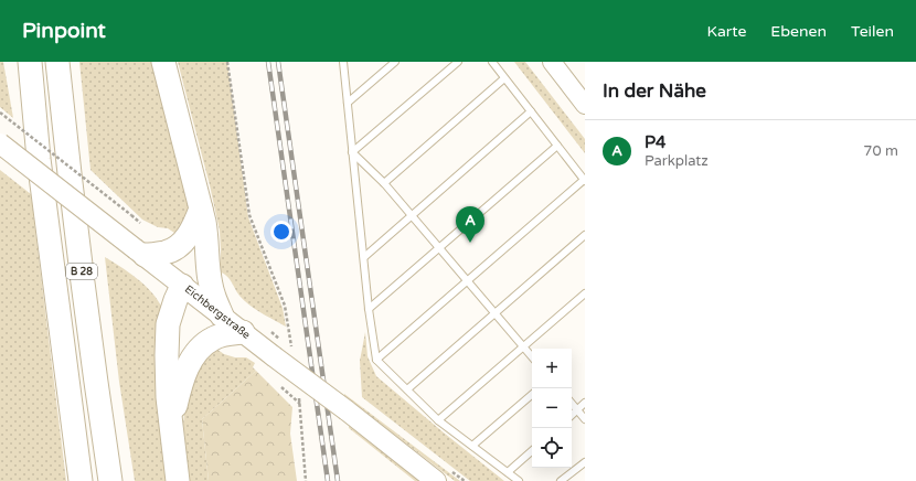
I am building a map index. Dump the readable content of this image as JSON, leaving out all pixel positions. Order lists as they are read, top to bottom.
{
  "streets": {
    "highway": ["B 28"],
    "main road": ["Eichbergstraße"]
  },
  "page": {
    "header": "Pinpoint",
    "nav": ["Karte", "Ebenen", "Teilen"],
    "heading": "In der Nähe",
    "list": [
      {
        "mark": "A",
        "name": "P4",
        "note": "Parkplatz",
        "value": "70 m"
      }
    ],
    "pins": "A",
    "map_buttons": ["+", "−"]
  }
}
